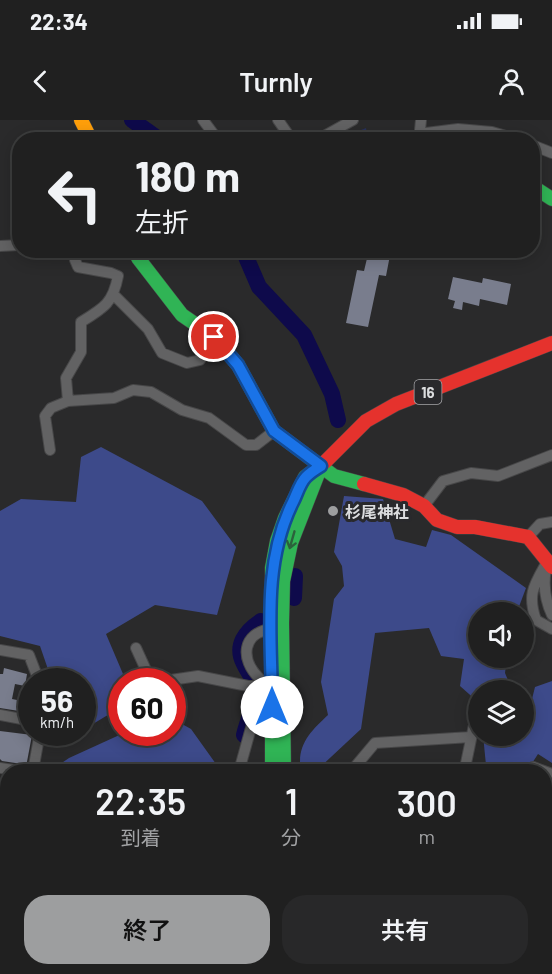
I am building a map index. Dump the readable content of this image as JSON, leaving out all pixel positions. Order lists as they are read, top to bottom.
{
  "streets": {
    "main road": ["16"]
  },
  "places": ["杉尾神社"],
  "page": {
    "status": "22:34",
    "header": "Turnly",
    "turn": ["180 m", "左折"],
    "speed": "56 km/h",
    "limit": "60",
    "eta": [
      "22:35",
      "到着",
      "1",
      "分",
      "300",
      "m"
    ],
    "buttons": ["終了", "共有"]
  }
}
